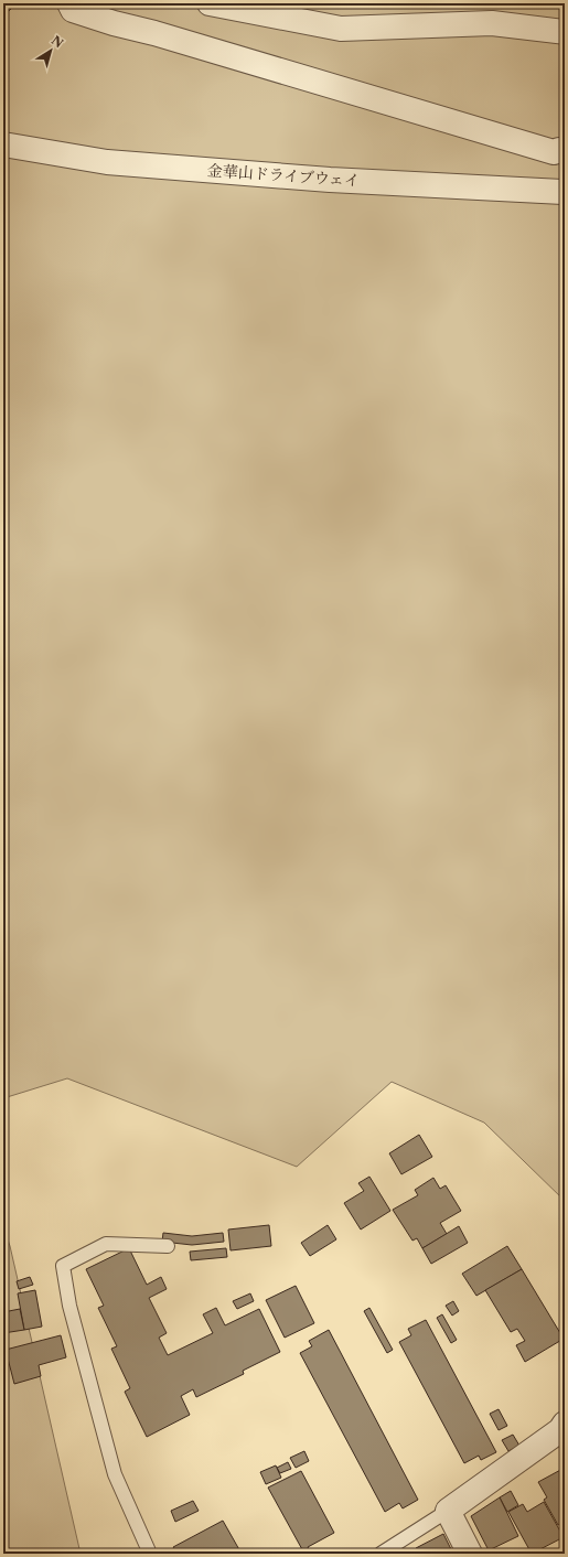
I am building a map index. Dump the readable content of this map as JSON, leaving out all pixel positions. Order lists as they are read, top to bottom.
{
  "streets": {
    "street": ["金華山ドライブウェイ"]
  },
  "north": "top right"
}
